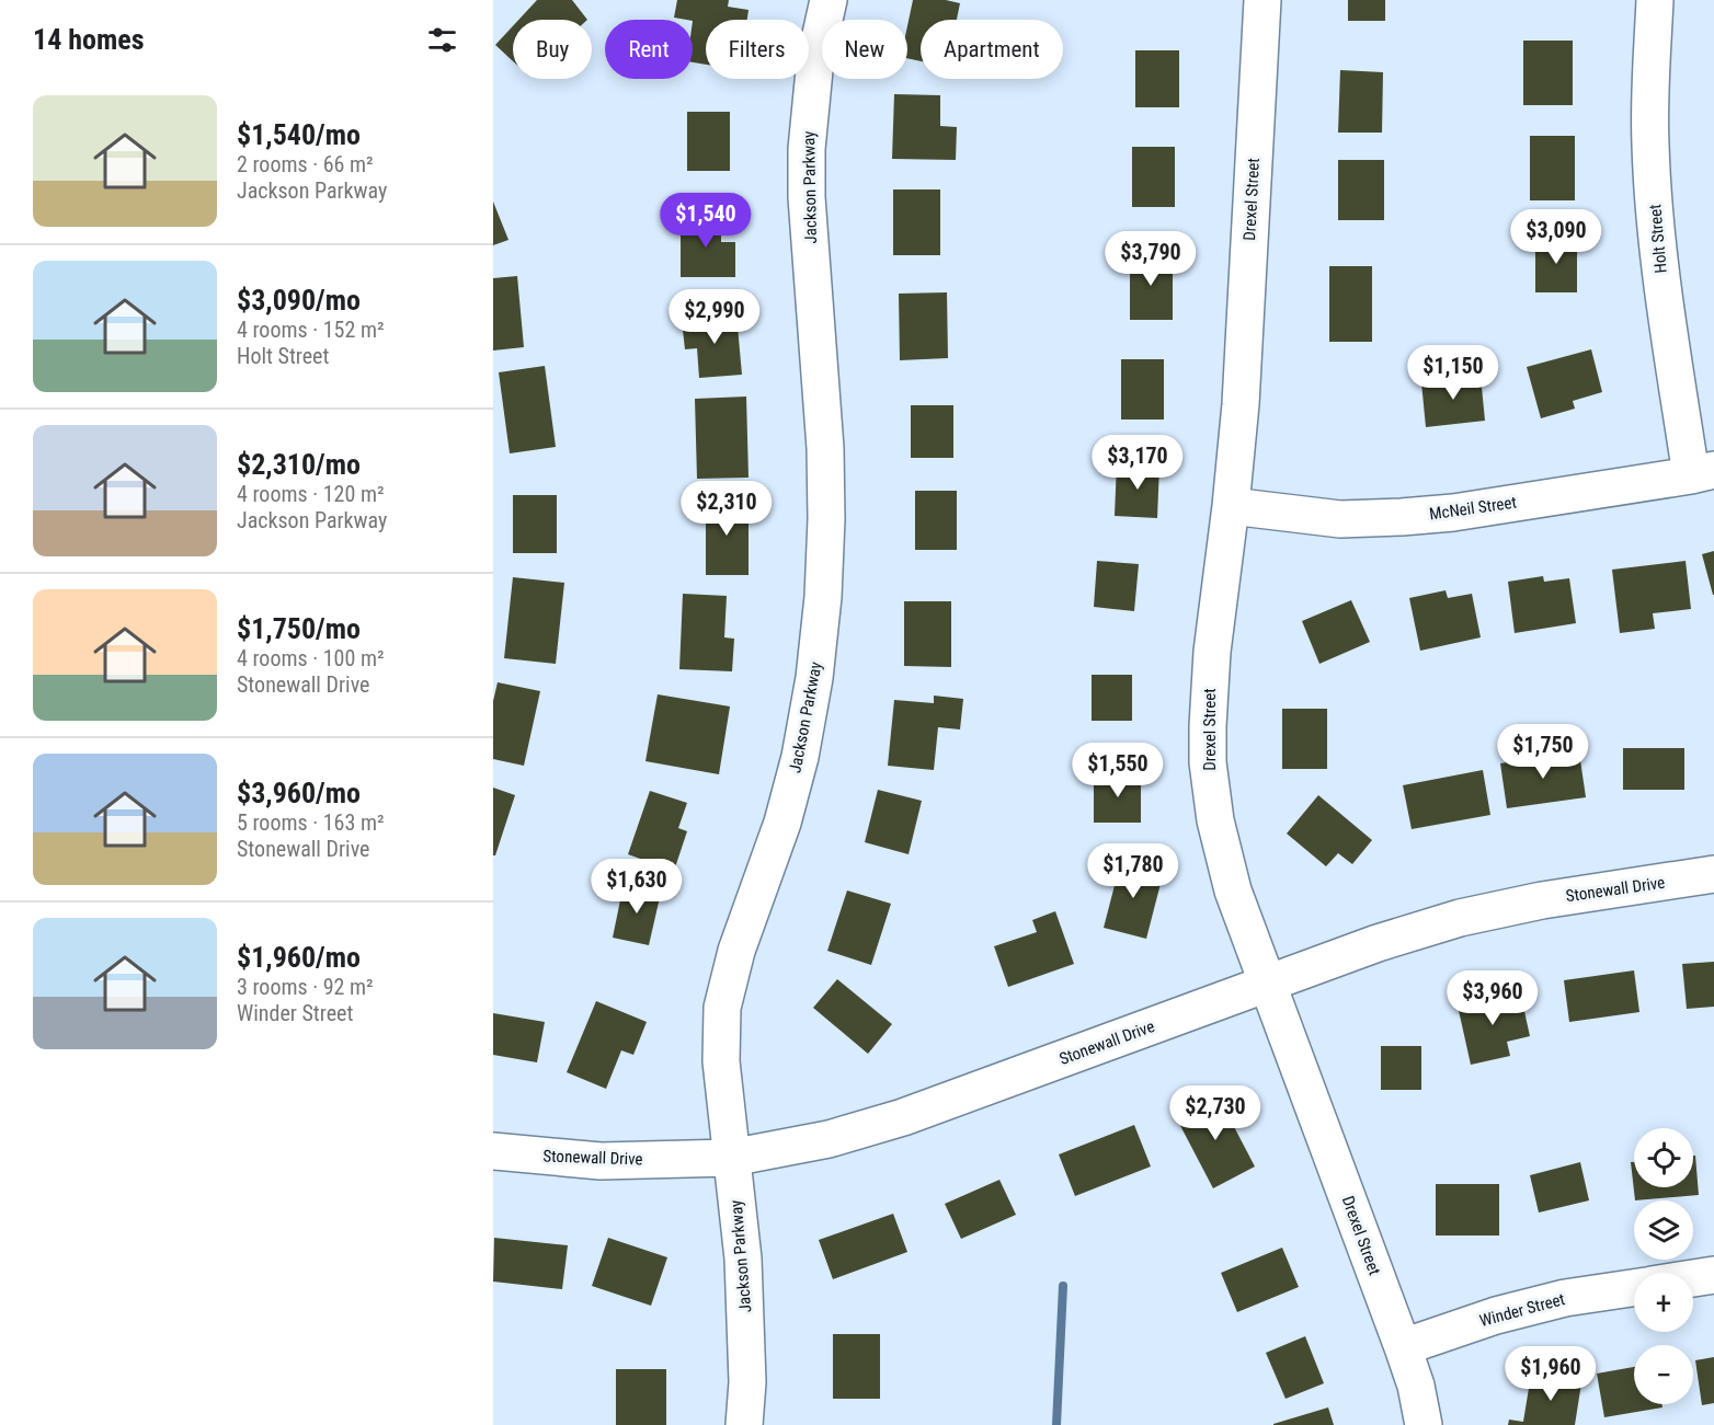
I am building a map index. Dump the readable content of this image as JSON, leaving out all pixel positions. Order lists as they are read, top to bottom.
{
  "streets": {
    "street": [
      "Jackson Parkway",
      "Drexel Street",
      "Holt Street",
      "McNeil Street",
      "Stonewall Drive",
      "Winder Street"
    ]
  },
  "crossings": [
    ["Jackson Parkway", "Stonewall Drive"],
    ["Drexel Street", "McNeil Street"],
    ["Drexel Street", "Stonewall Drive"],
    ["Drexel Street", "Winder Street"],
    ["Holt Street", "McNeil Street"]
  ],
  "page": {
    "heading": "14 homes",
    "chip": [
      "Buy",
      "Rent",
      "Filters",
      "New",
      "Apartment"
    ],
    "list": [
      {
        "name": "$1,540/mo",
        "note": "2 rooms · 66 m² · Jackson Parkway"
      },
      {
        "name": "$3,090/mo",
        "note": "4 rooms · 152 m² · Holt Street"
      },
      {
        "name": "$2,310/mo",
        "note": "4 rooms · 120 m² · Jackson Parkway"
      },
      {
        "name": "$1,750/mo",
        "note": "4 rooms · 100 m² · Stonewall Drive"
      },
      {
        "name": "$3,960/mo",
        "note": "5 rooms · 163 m² · Stonewall Drive"
      },
      {
        "name": "$1,960/mo",
        "note": "3 rooms · 92 m² · Winder Street"
      }
    ],
    "price": [
      "$1,540",
      "$3,090",
      "$3,790",
      "$2,990",
      "$1,150",
      "$3,170",
      "$2,310",
      "$1,750",
      "$1,550",
      "$1,780",
      "$1,630",
      "$3,960",
      "$2,730",
      "$1,960"
    ],
    "map_buttons": ["+", "−"]
  }
}
